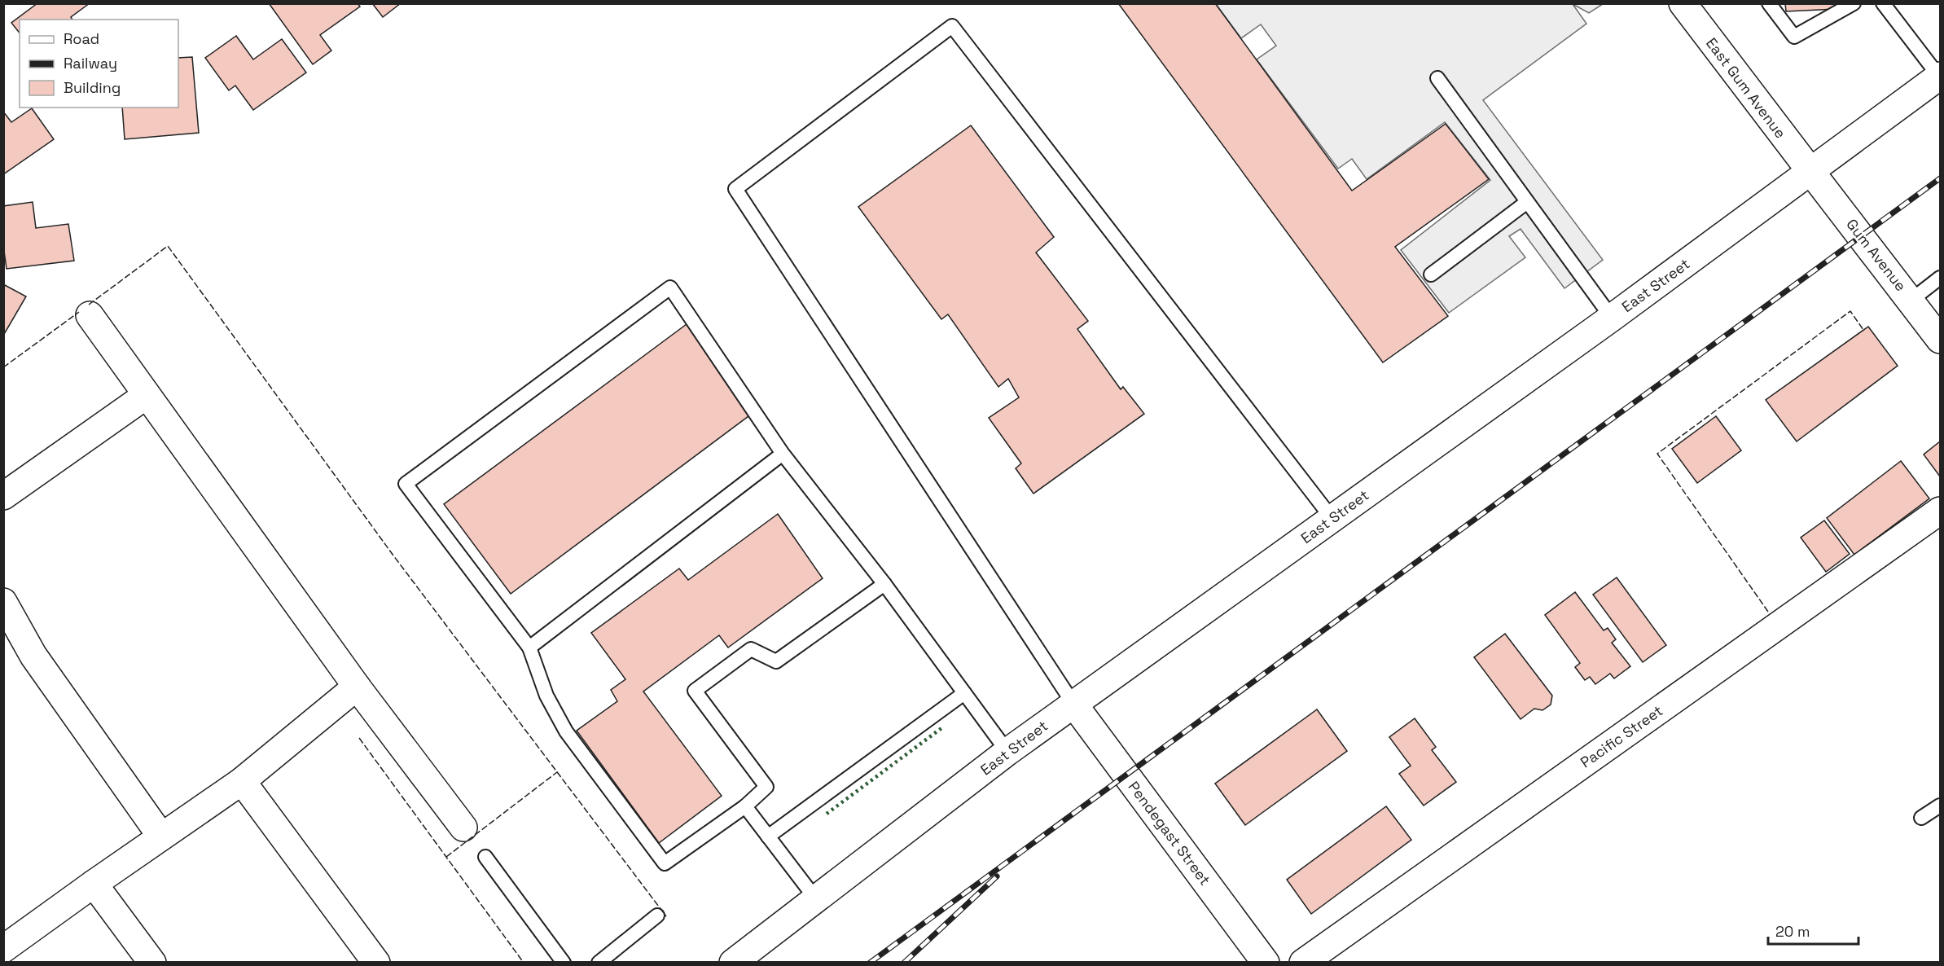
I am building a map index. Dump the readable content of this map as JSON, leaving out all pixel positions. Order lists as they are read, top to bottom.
{
  "streets": {
    "street": [
      "East Gum Avenue",
      "Gum Avenue",
      "East Street",
      "Pacific Street",
      "Pendegast Street"
    ]
  },
  "crossings": [
    ["East Gum Avenue", "Gum Avenue"],
    ["East Gum Avenue", "East Street"],
    ["Gum Avenue", "East Street"],
    ["East Street", "Pendegast Street"]
  ],
  "legend": ["Road", "Railway", "Building"],
  "scale_bar": "20 m"
}
